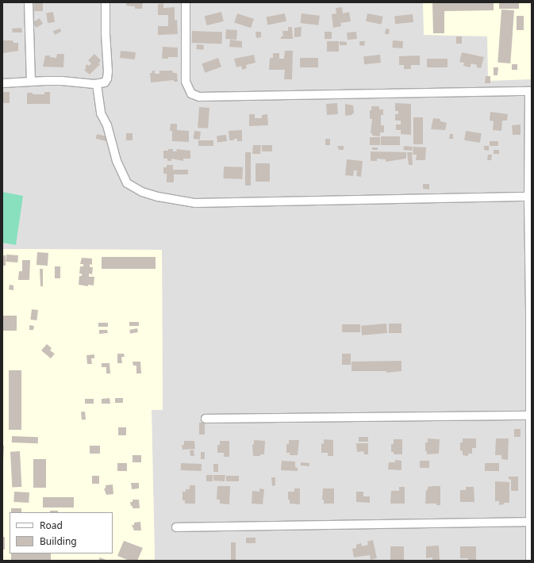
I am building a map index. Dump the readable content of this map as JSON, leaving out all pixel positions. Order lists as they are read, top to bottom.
{
  "legend": ["Road", "Building"]
}
